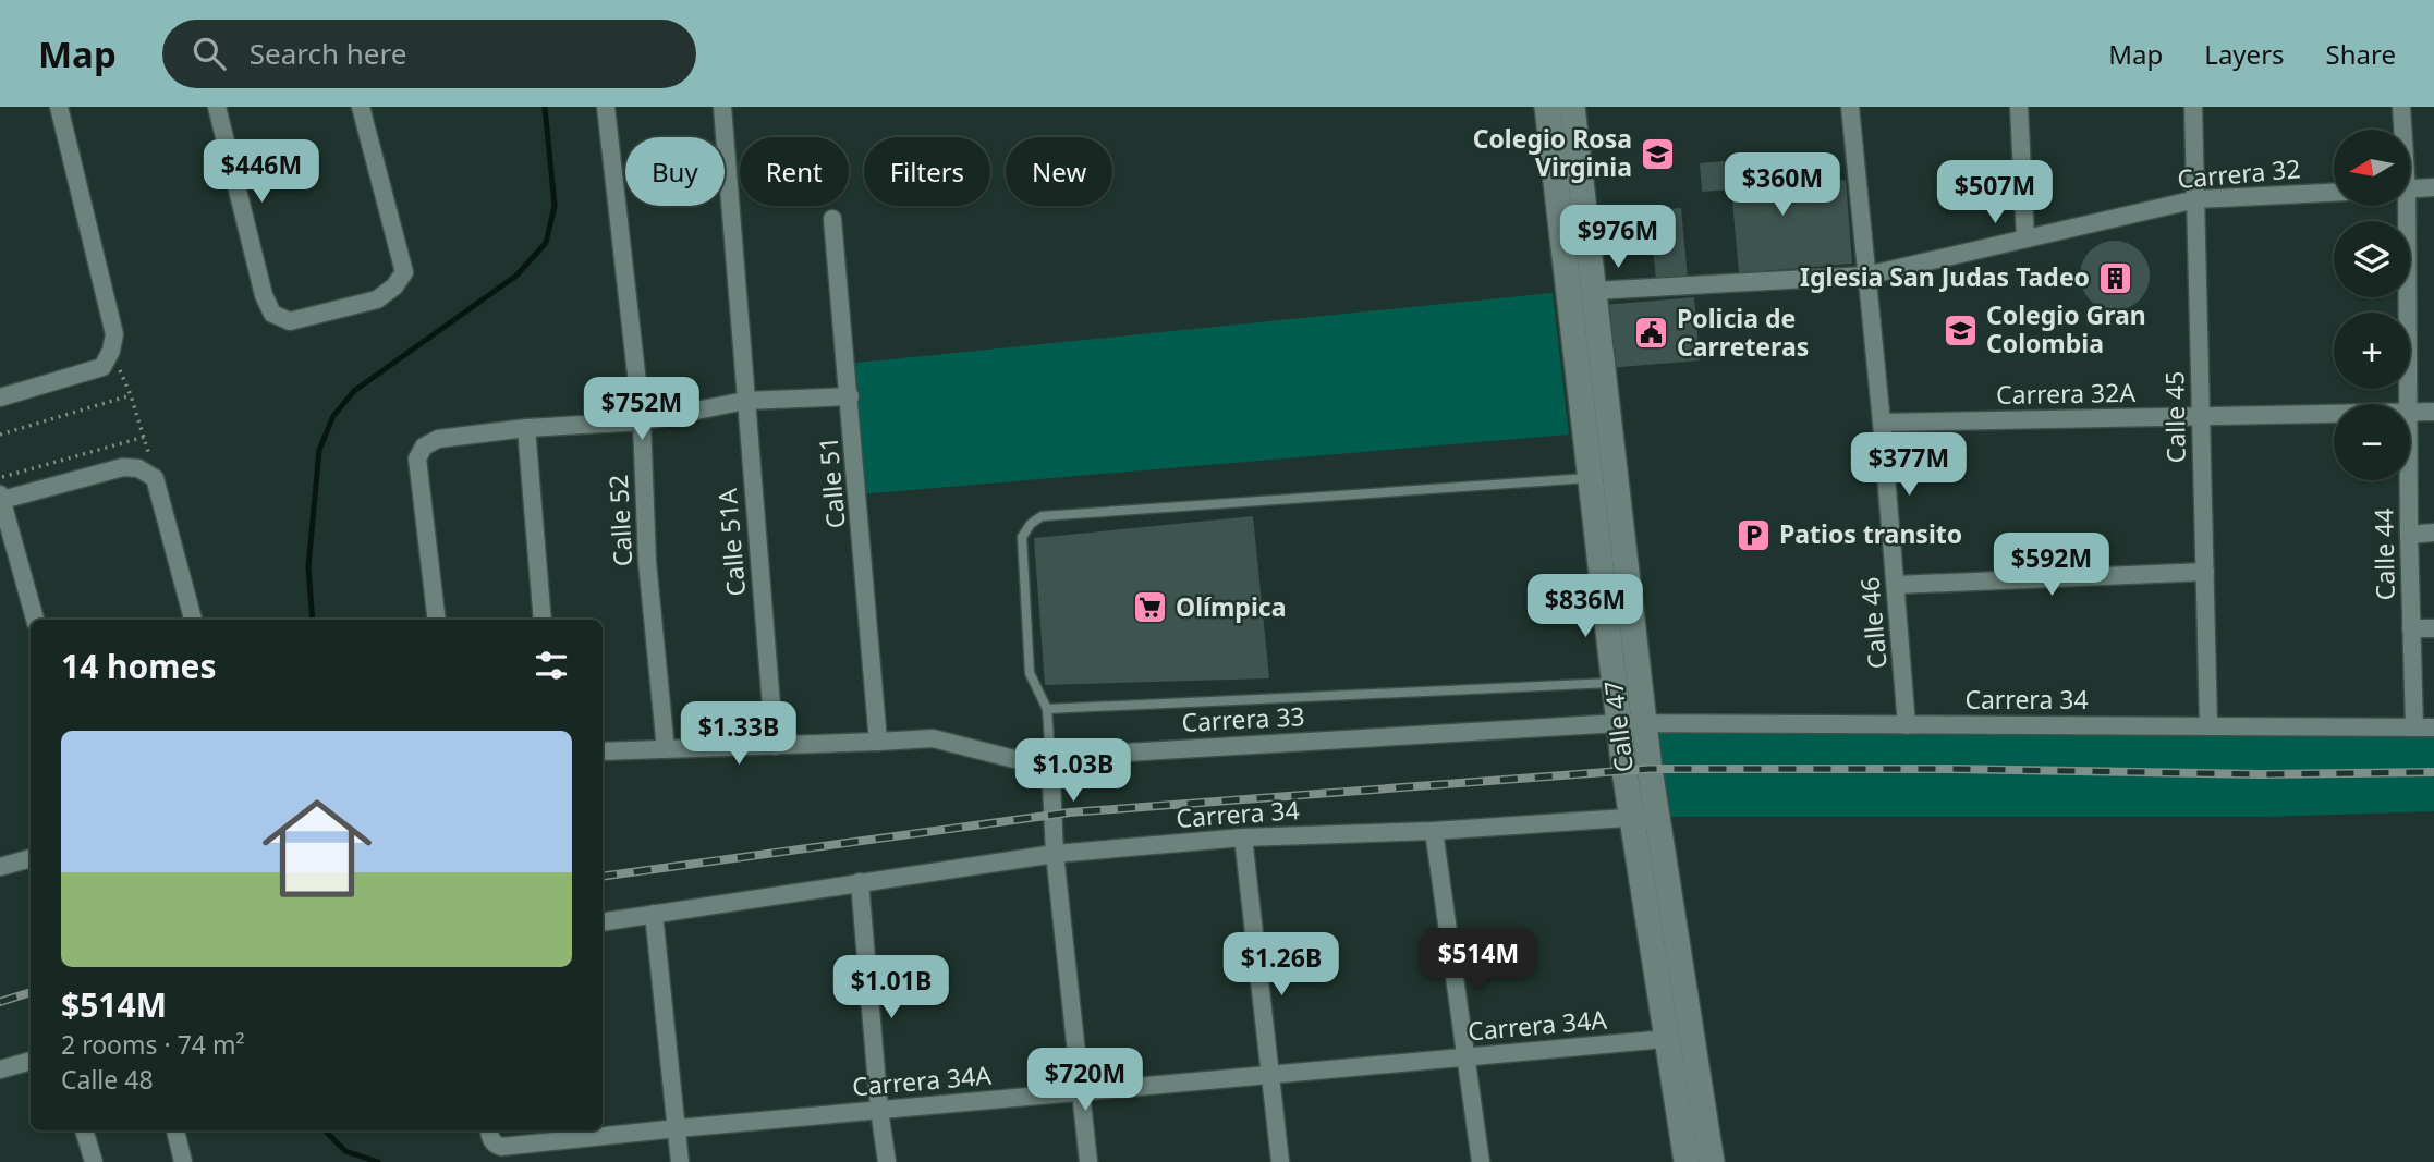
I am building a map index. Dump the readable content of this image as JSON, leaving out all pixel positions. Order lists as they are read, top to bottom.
{
  "streets": {
    "main road": ["Calle 47"],
    "street": [
      "Carrera 32",
      "Carrera 32A",
      "Calle 45",
      "Calle 51",
      "Calle 52",
      "Calle 51A",
      "Calle 44",
      "Calle 46",
      "Carrera 34",
      "Carrera 33",
      "Carrera 34A"
    ]
  },
  "crossings": [
    ["Carrera 32", "Calle 45"],
    ["Carrera 32", "Calle 46"],
    ["Carrera 32", "Calle 47"],
    ["Carrera 32A", "Calle 45"],
    ["Carrera 32A", "Calle 46"],
    ["Calle 45", "Carrera 34"],
    ["Calle 51", "Carrera 33"],
    ["Calle 52", "Carrera 33"],
    ["Calle 51A", "Carrera 33"],
    ["Calle 44", "Carrera 34"],
    ["Calle 46", "Carrera 34"],
    ["Carrera 34", "Carrera 33"],
    ["Carrera 34", "Calle 47"],
    ["Carrera 33", "Calle 47"],
    ["Calle 47", "Carrera 34A"]
  ],
  "places": {
    "school or university": ["Colegio Rosa Virginia", "Colegio Gran Colombia"],
    "building": ["Iglesia San Judas Tadeo"],
    "public building": ["Policia de Carreteras"],
    "parking": ["Patios transito"],
    "supermarket": ["Olímpica"]
  },
  "north": "left",
  "page": {
    "header": "Map",
    "search": "Search here",
    "nav": ["Map", "Layers", "Share"],
    "map_buttons": ["+", "−"],
    "chip": [
      "Buy",
      "Rent",
      "Filters",
      "New"
    ],
    "price": [
      "$446M",
      "$360M",
      "$507M",
      "$976M",
      "$752M",
      "$377M",
      "$592M",
      "$836M",
      "$1.33B",
      "$1.03B",
      "$514M",
      "$1.26B",
      "$1.01B",
      "$720M"
    ],
    "heading": "14 homes",
    "list": [
      {
        "name": "$514M",
        "note": "2 rooms · 74 m² · Calle 48"
      }
    ]
  }
}
